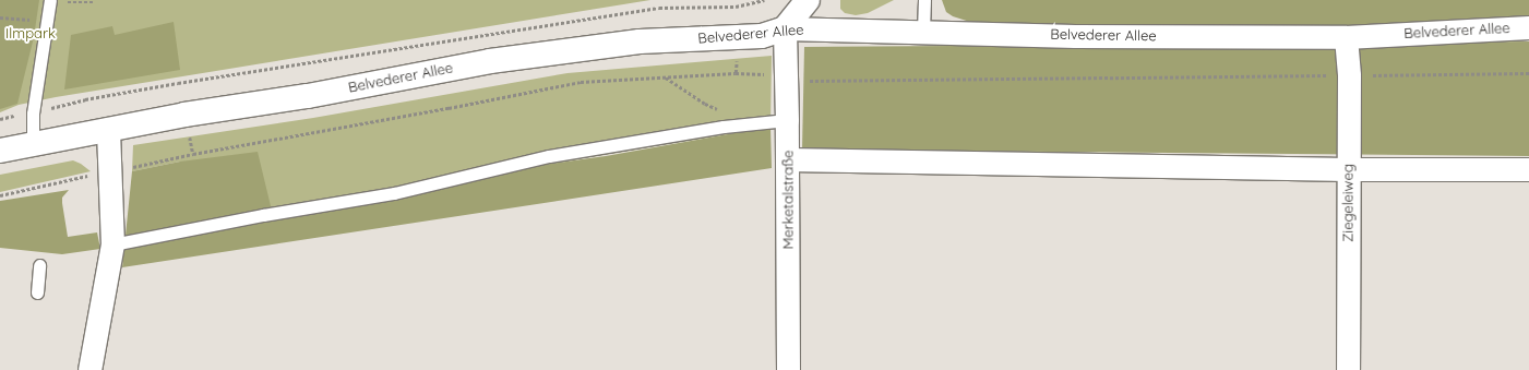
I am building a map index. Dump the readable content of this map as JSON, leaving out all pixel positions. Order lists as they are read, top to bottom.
{
  "streets": {
    "street": ["Belvederer Allee", "Merketalstraße", "Ziegeleiweg"]
  },
  "crossings": [
    ["Belvederer Allee", "Merketalstraße"],
    ["Belvederer Allee", "Ziegeleiweg"]
  ],
  "parks": ["Ilmpark"]
}
